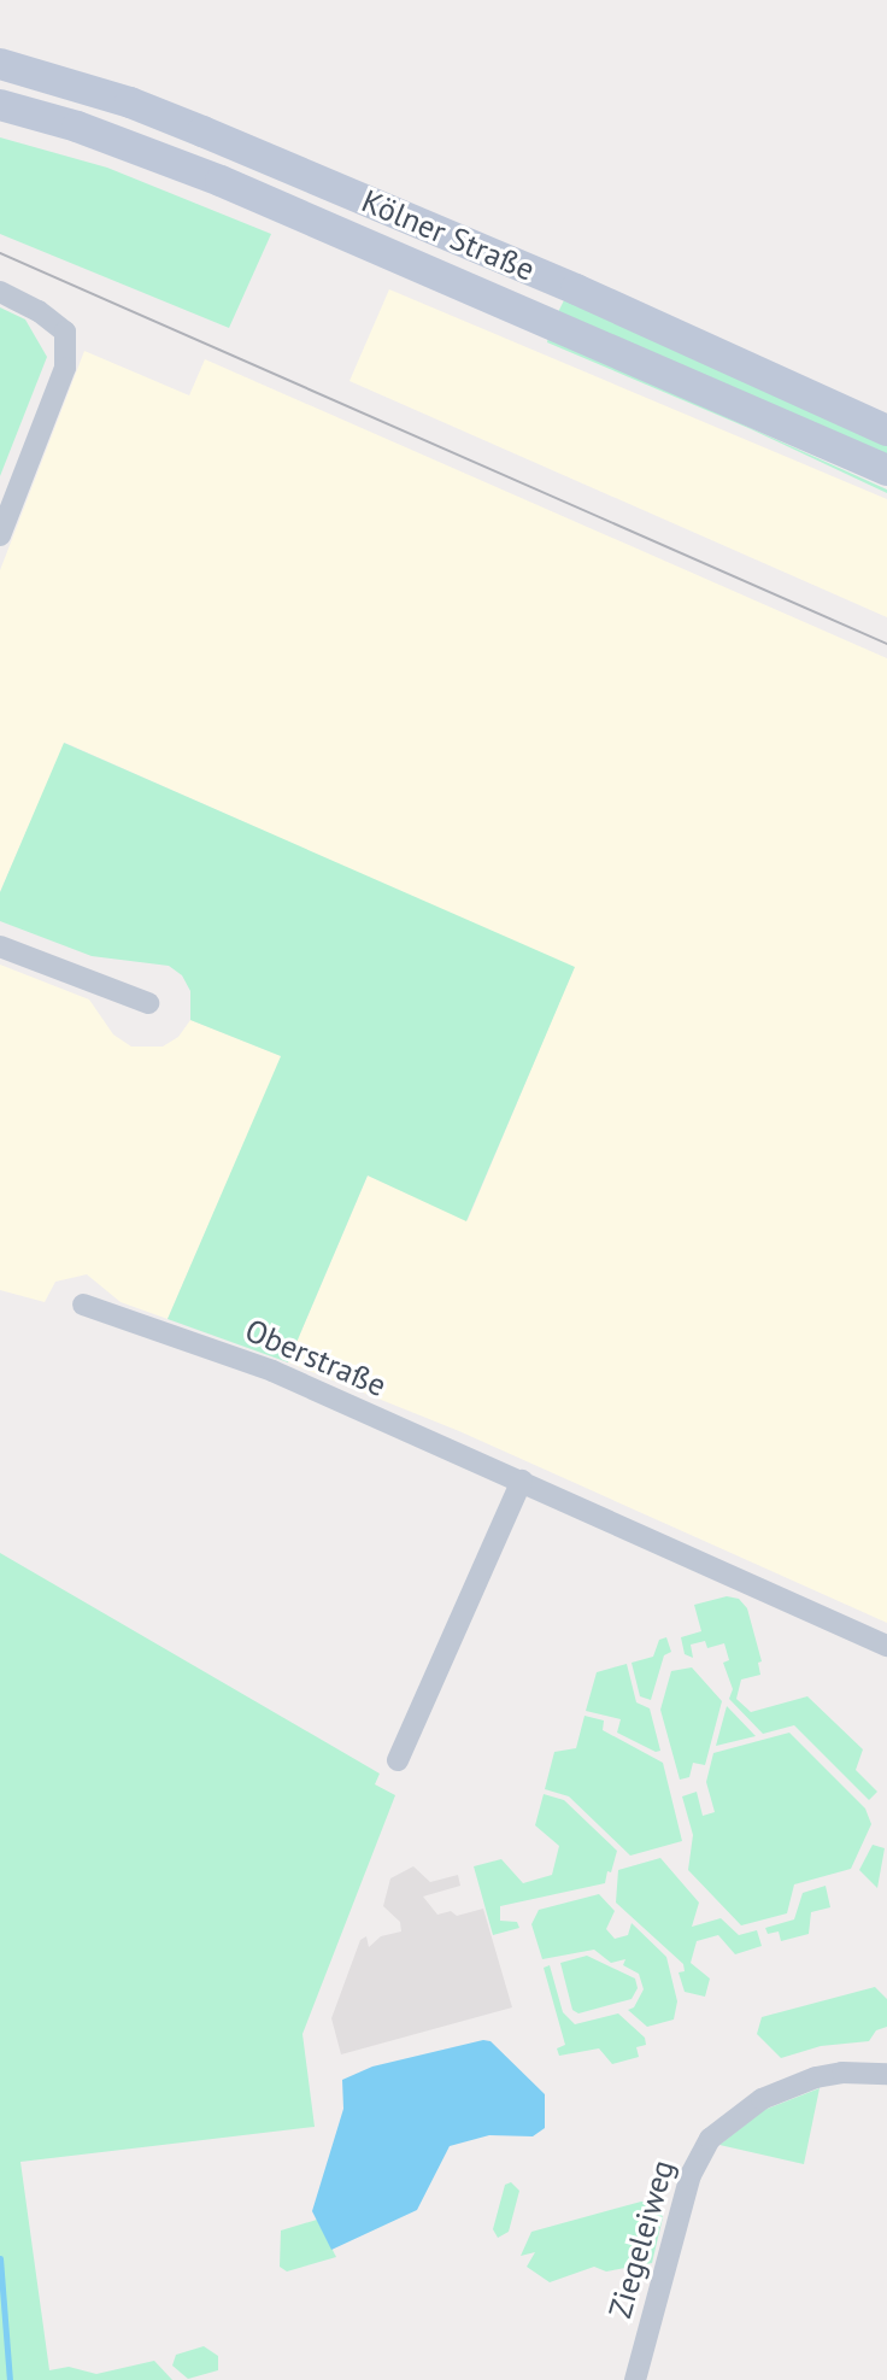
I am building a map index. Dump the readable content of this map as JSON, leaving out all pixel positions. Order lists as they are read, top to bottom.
{
  "streets": {
    "main road": ["Kölner Straße"],
    "street": ["Oberstraße", "Ziegeleiweg"]
  }
}
